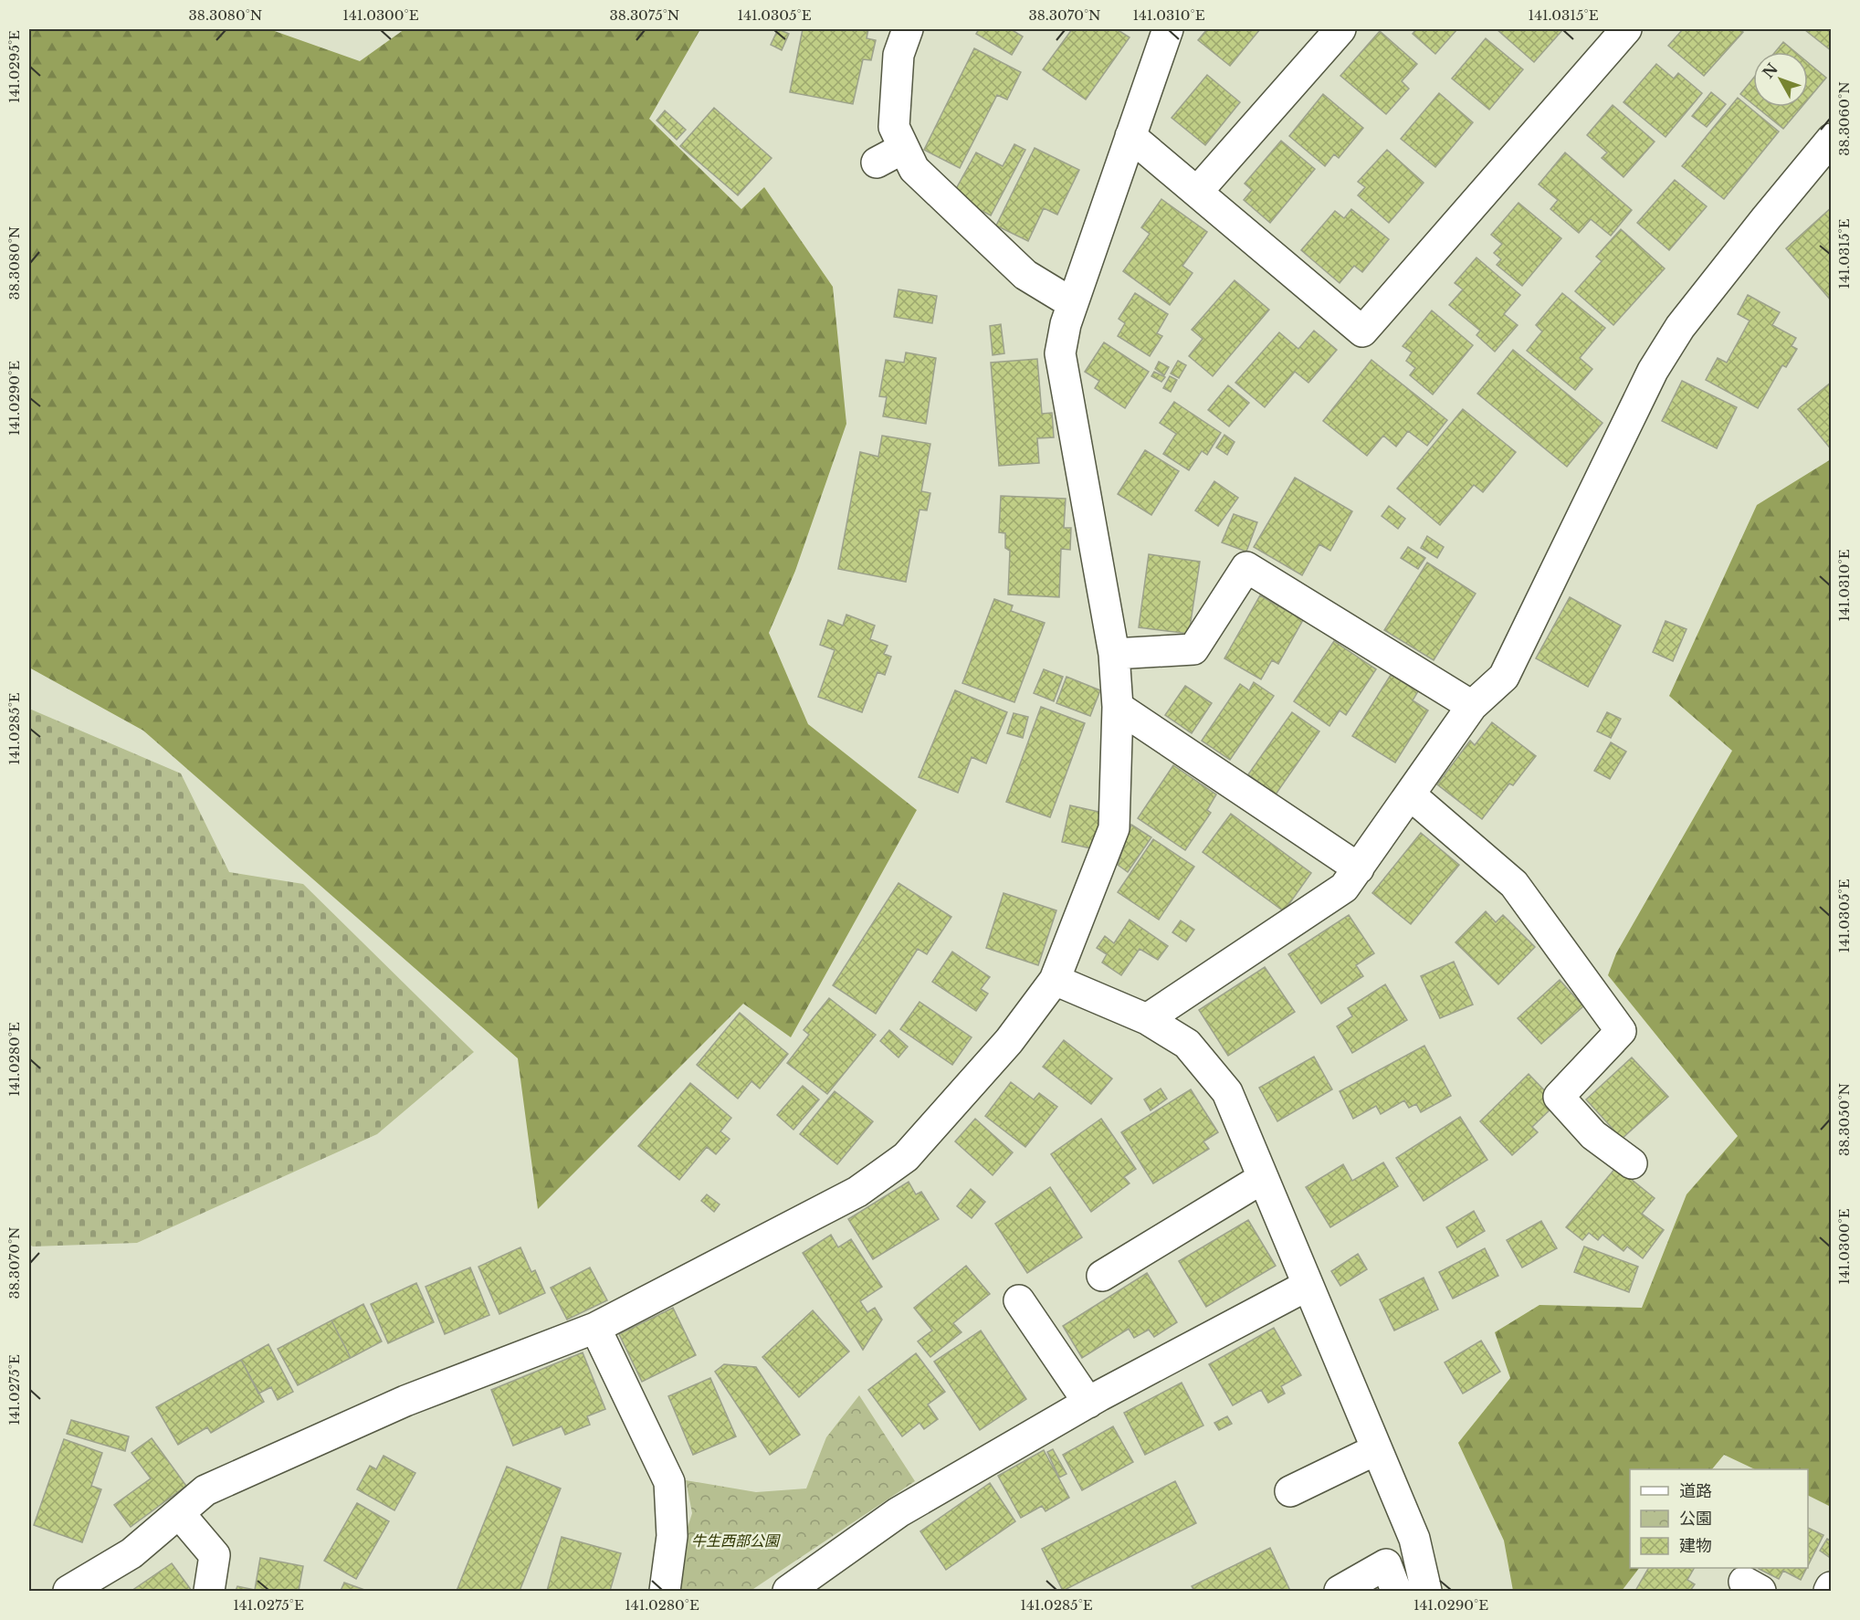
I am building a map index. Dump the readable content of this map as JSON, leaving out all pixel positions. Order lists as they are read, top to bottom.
{
  "parks": ["牛生西部公園"],
  "legend": ["道路", "公園", "建物"],
  "north": "top left",
  "coordinates": [
    "38.3080°N",
    "141.0300°E",
    "38.3075°N",
    "141.0305°E",
    "38.3070°N",
    "141.0310°E",
    "141.0315°E",
    "141.0295°E",
    "38.3060°N",
    "141.0290°E",
    "141.0285°E",
    "141.0280°E",
    "38.3050°N",
    "141.0275°E"
  ]
}
